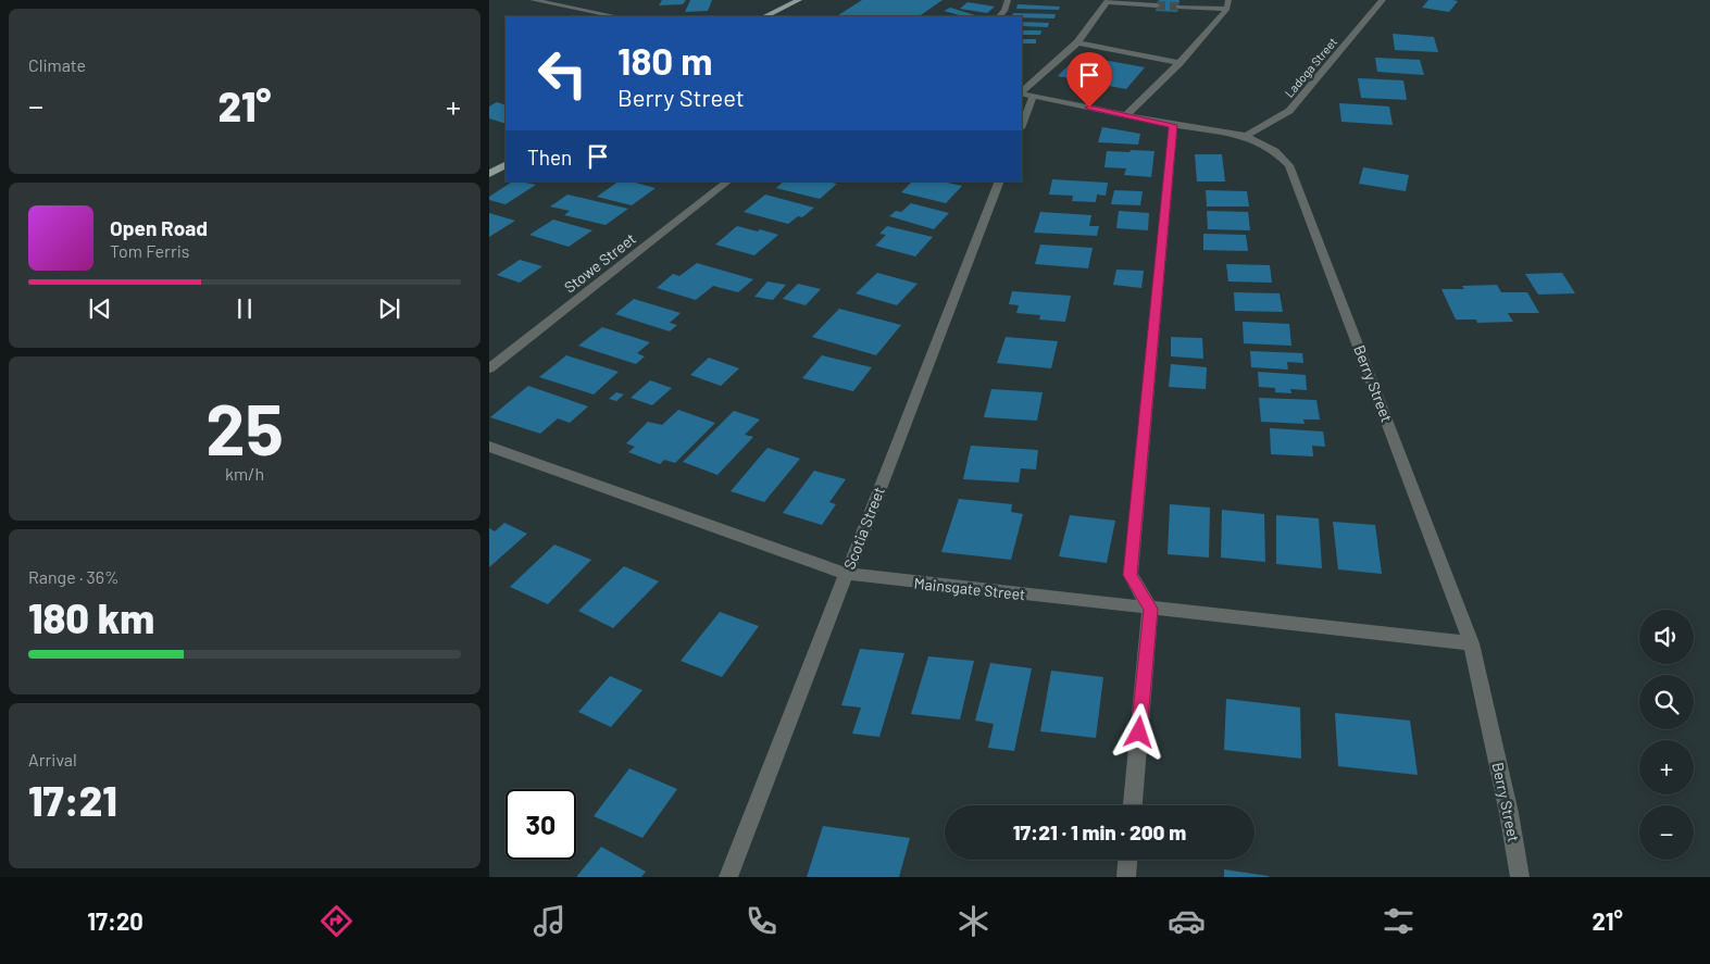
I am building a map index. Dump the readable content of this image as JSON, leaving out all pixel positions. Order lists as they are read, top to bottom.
{
  "streets": {
    "street": [
      "Ladoga Street",
      "Stowe Street",
      "Berry Street",
      "Scotia Street",
      "Mainsgate Street"
    ]
  },
  "crossings": [
    ["Ladoga Street", "Berry Street"],
    ["Berry Street", "Mainsgate Street"],
    ["Scotia Street", "Mainsgate Street"]
  ],
  "page": {
    "tile": [
      "Climate",
      ["25", "km/h"],
      ["Range · 36%", "180 km"],
      ["Arrival", "17:21"]
    ],
    "turn": ["180 m", "Berry Street"],
    "heat": ["−", "21°", "+"],
    "then": "Then",
    "song": ["Open Road", "Tom Ferris"],
    "map_buttons": ["+", "−"],
    "limit": "30",
    "trip": "17:21 · 1 min · 200 m",
    "tabs": ["17:20", "21°"]
  }
}
